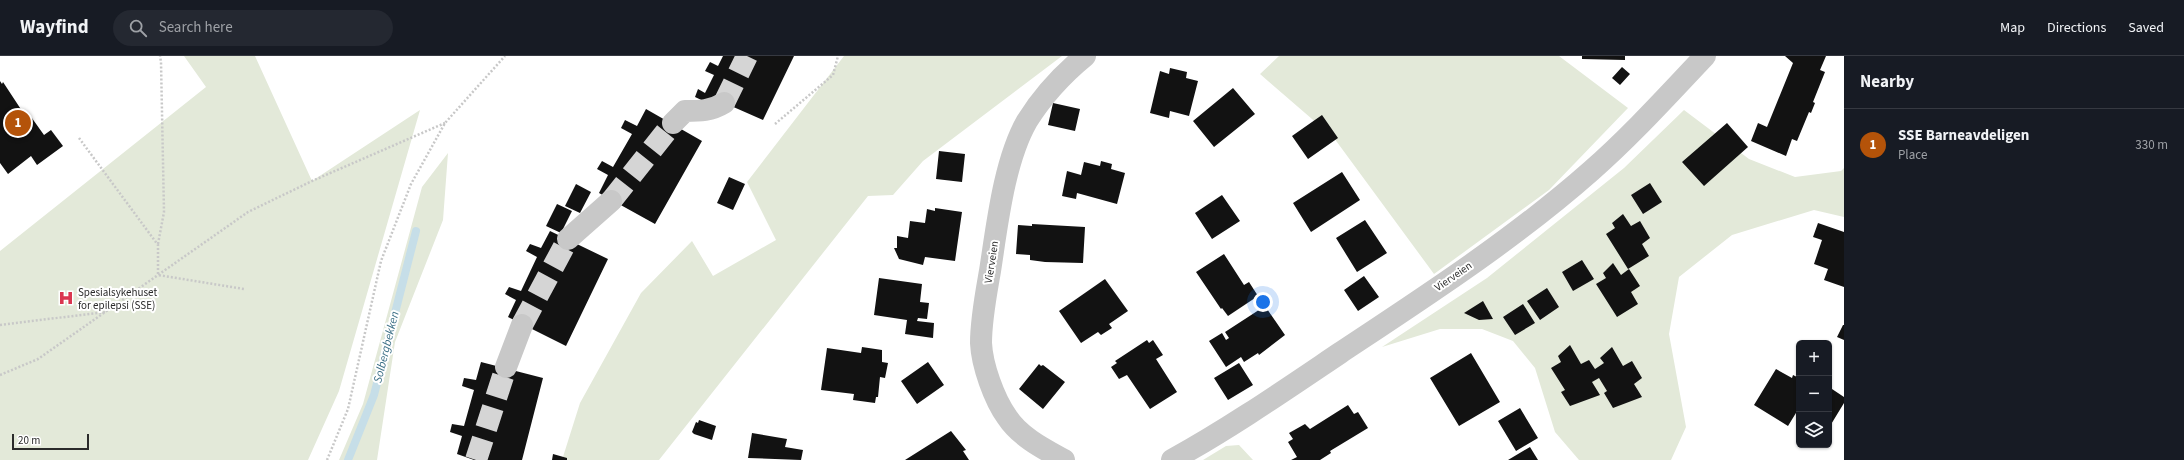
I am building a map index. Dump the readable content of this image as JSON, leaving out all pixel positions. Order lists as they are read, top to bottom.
{
  "streets": {
    "street": ["Vierveien"]
  },
  "water": ["Solbergbekken"],
  "places": {
    "hospital": ["Spesialsykehuset for epilepsi (SSE)"]
  },
  "scale_bar": "20 m",
  "page": {
    "header": "Wayfind",
    "search": "Search here",
    "nav": ["Map", "Directions", "Saved"],
    "heading": "Nearby",
    "pins": "1",
    "list": [
      {
        "mark": "1",
        "name": "SSE Barneavdeligen",
        "note": "Place",
        "value": "330 m"
      }
    ],
    "map_buttons": ["+", "−"],
    "scale": "20 m"
  }
}
